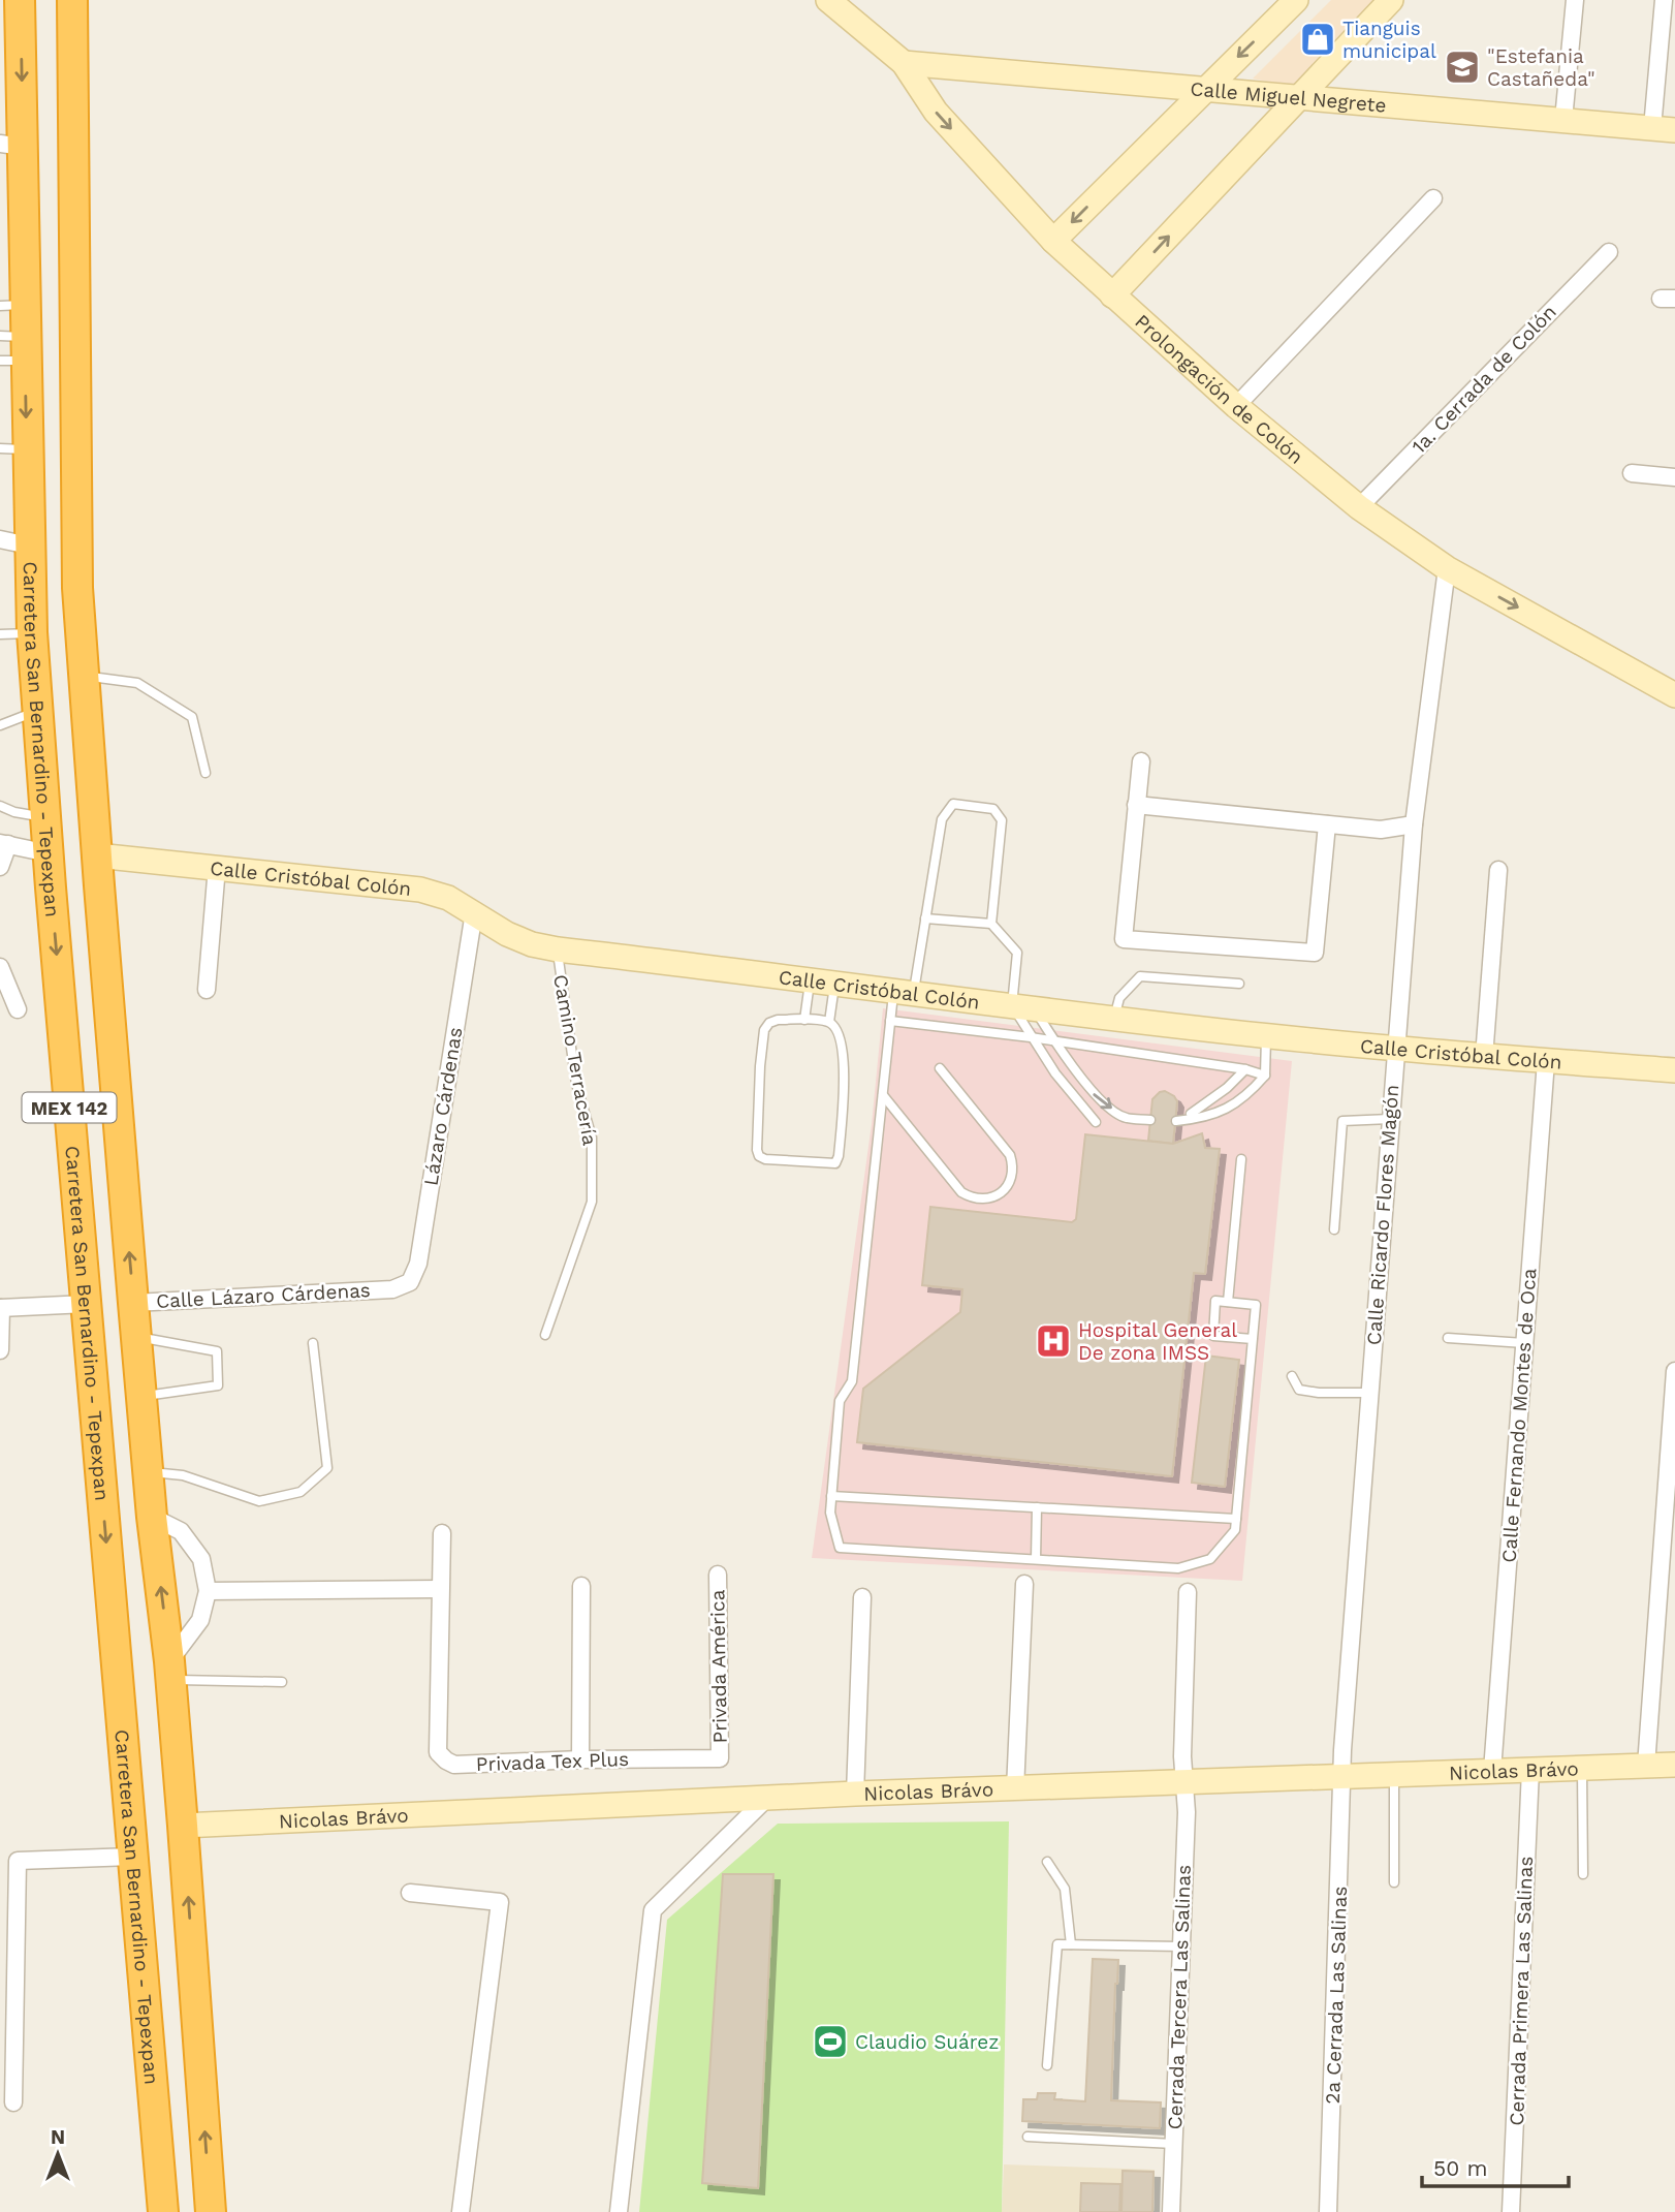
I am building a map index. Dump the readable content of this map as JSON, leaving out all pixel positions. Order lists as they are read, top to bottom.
{
  "streets": {
    "highway": ["Carretera San Bernardino - Tepexpan", "MEX 142"],
    "street": [
      "Calle Miguel Negrete",
      "1a. Cerrada de Colón",
      "Prolongación de Colón",
      "Calle Cristóbal Colón",
      "Lázaro Cárdenas",
      "Calle Ricardo Flores Magón",
      "Calle Lázaro Cárdenas",
      "Calle Fernando Montes de Oca",
      "Privada América",
      "Privada Tex Plus",
      "Nicolas Brávo",
      "Cerrada Primera Las Salinas",
      "2a Cerrada Las Salinas",
      "Cerrada Tercera Las Salinas"
    ],
    "lane": ["Camino Terracería"]
  },
  "crossings": [
    ["Calle Miguel Negrete", "Prolongación de Colón"],
    ["1a. Cerrada de Colón", "Prolongación de Colón"],
    ["Prolongación de Colón", "Calle Ricardo Flores Magón"],
    ["Calle Cristóbal Colón", "Camino Terracería"],
    ["Calle Cristóbal Colón", "Lázaro Cárdenas"],
    ["Calle Cristóbal Colón", "MEX 142"],
    ["Calle Cristóbal Colón", "Calle Ricardo Flores Magón"],
    ["Calle Cristóbal Colón", "Calle Fernando Montes de Oca"],
    ["Lázaro Cárdenas", "Calle Lázaro Cárdenas"],
    ["MEX 142", "Calle Lázaro Cárdenas"],
    ["MEX 142", "Nicolas Brávo"],
    ["Calle Ricardo Flores Magón", "Nicolas Brávo"],
    ["Calle Ricardo Flores Magón", "2a Cerrada Las Salinas"],
    ["Calle Fernando Montes de Oca", "Nicolas Brávo"],
    ["Privada América", "Privada Tex Plus"],
    ["Nicolas Brávo", "Cerrada Primera Las Salinas"],
    ["Nicolas Brávo", "2a Cerrada Las Salinas"],
    ["Nicolas Brávo", "Cerrada Tercera Las Salinas"]
  ],
  "one_way": ["Prolongación de Colón"],
  "places": {
    "shop": ["Tianguis municipal"],
    "school or university": ["\"Estefania Castañeda\""],
    "hospital": ["Hospital General De zona IMSS"],
    "sports": ["Claudio Suárez"]
  },
  "scale_bar": "50 m",
  "north": "top"
}
